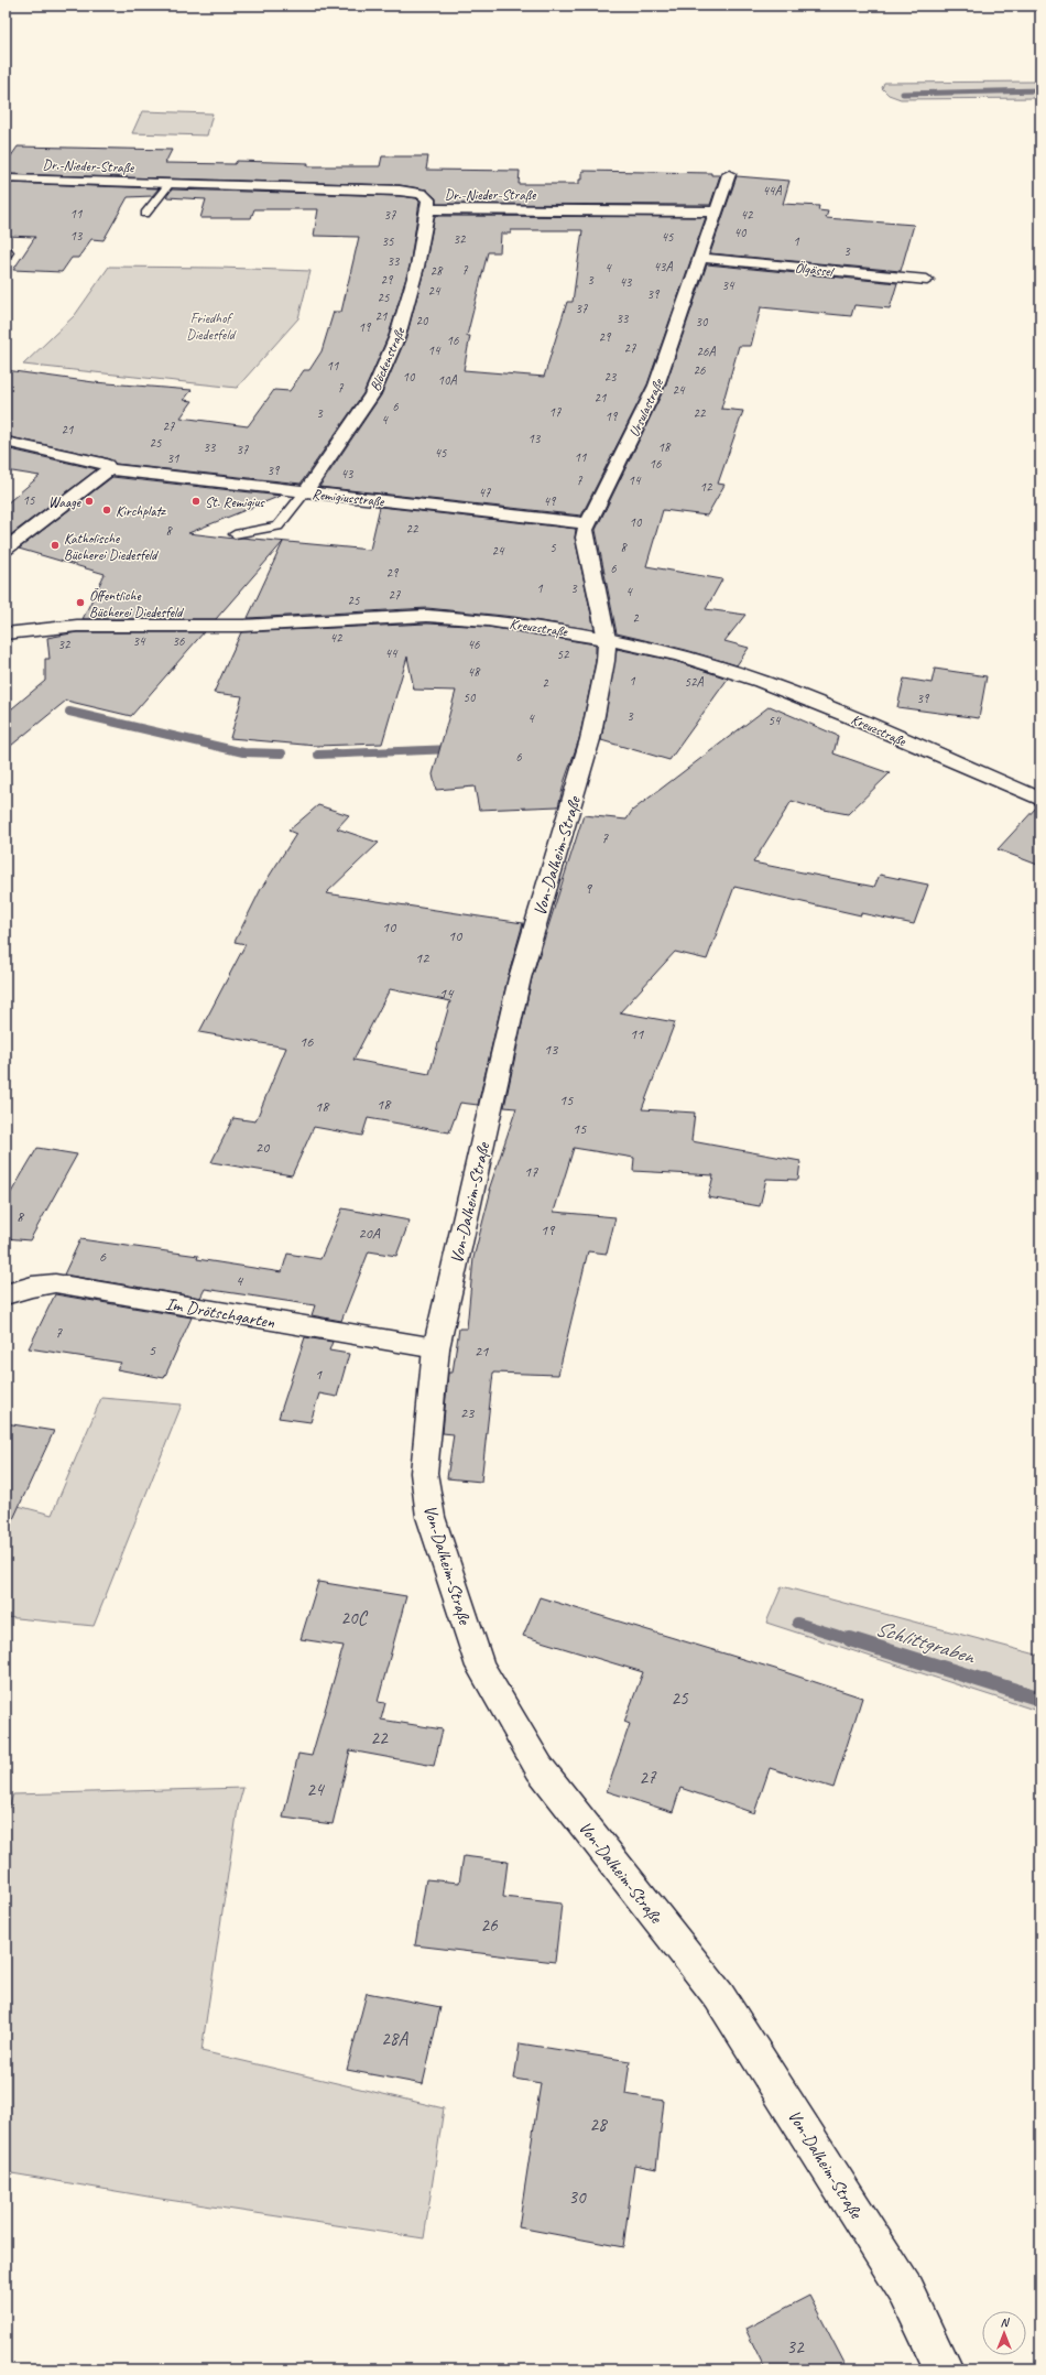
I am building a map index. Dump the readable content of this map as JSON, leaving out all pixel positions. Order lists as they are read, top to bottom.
{
  "streets": {
    "street": [
      "Dr.-Nieder-Straße",
      "Ölgässel",
      "Blöckenstraße",
      "Ursulastraße",
      "Remigiusstraße",
      "Kreuzstraße",
      "Von-Dalheim-Straße",
      "Im Drötschgarten"
    ]
  },
  "crossings": [
    ["Dr.-Nieder-Straße", "Blöckenstraße"],
    ["Dr.-Nieder-Straße", "Ursulastraße"],
    ["Ölgässel", "Ursulastraße"],
    ["Blöckenstraße", "Remigiusstraße"],
    ["Ursulastraße", "Remigiusstraße"],
    ["Ursulastraße", "Kreuzstraße"],
    ["Ursulastraße", "Von-Dalheim-Straße"],
    ["Kreuzstraße", "Von-Dalheim-Straße"],
    ["Von-Dalheim-Straße", "Im Drötschgarten"]
  ],
  "water": ["Schlittgraben"],
  "parks": ["Friedhof Diedesfeld"],
  "places": [
    "Waage",
    "St. Remigius",
    "Kirchplatz",
    "Katholische Bücherei Diedesfeld",
    "Öffentliche Bücherei Diedesfeld"
  ],
  "house_numbers": [
    "44A",
    "11",
    "37",
    "42",
    "40",
    "13",
    "45",
    "32",
    "35",
    "1",
    "3",
    "33",
    "43A",
    "4",
    "7",
    "28",
    "29",
    "3",
    "43",
    "34",
    "24",
    "39",
    "25",
    "37",
    "21",
    "33",
    "20",
    "30",
    "19",
    "29",
    "16",
    "27",
    "14",
    "26A",
    "11",
    "26",
    "10",
    "23",
    "10A",
    "7",
    "24",
    "21",
    "6",
    "17",
    "3",
    "22",
    "19",
    "4",
    "27",
    "21",
    "13",
    "25",
    "33",
    "18",
    "37",
    "45",
    "11",
    "31",
    "16",
    "39",
    "43",
    "7",
    "14",
    "12",
    "47",
    "15",
    "49",
    "10",
    "22",
    "8",
    "5",
    "8",
    "24",
    "6",
    "29",
    "1",
    "3",
    "4",
    "27",
    "25",
    "2",
    "42",
    "34",
    "36",
    "32",
    "46",
    "44",
    "52",
    "48",
    "1",
    "52A",
    "2",
    "50",
    "39",
    "3",
    "4",
    "54",
    "6",
    "7",
    "9",
    "10",
    "10",
    "12",
    "14",
    "11",
    "16",
    "13",
    "15",
    "18",
    "18",
    "15",
    "20",
    "17",
    "8",
    "19",
    "20A",
    "6",
    "4",
    "7",
    "5",
    "21",
    "1",
    "23",
    "20C",
    "25",
    "22",
    "27",
    "24",
    "26",
    "28A",
    "28",
    "30",
    "32"
  ],
  "north": "top"
}
